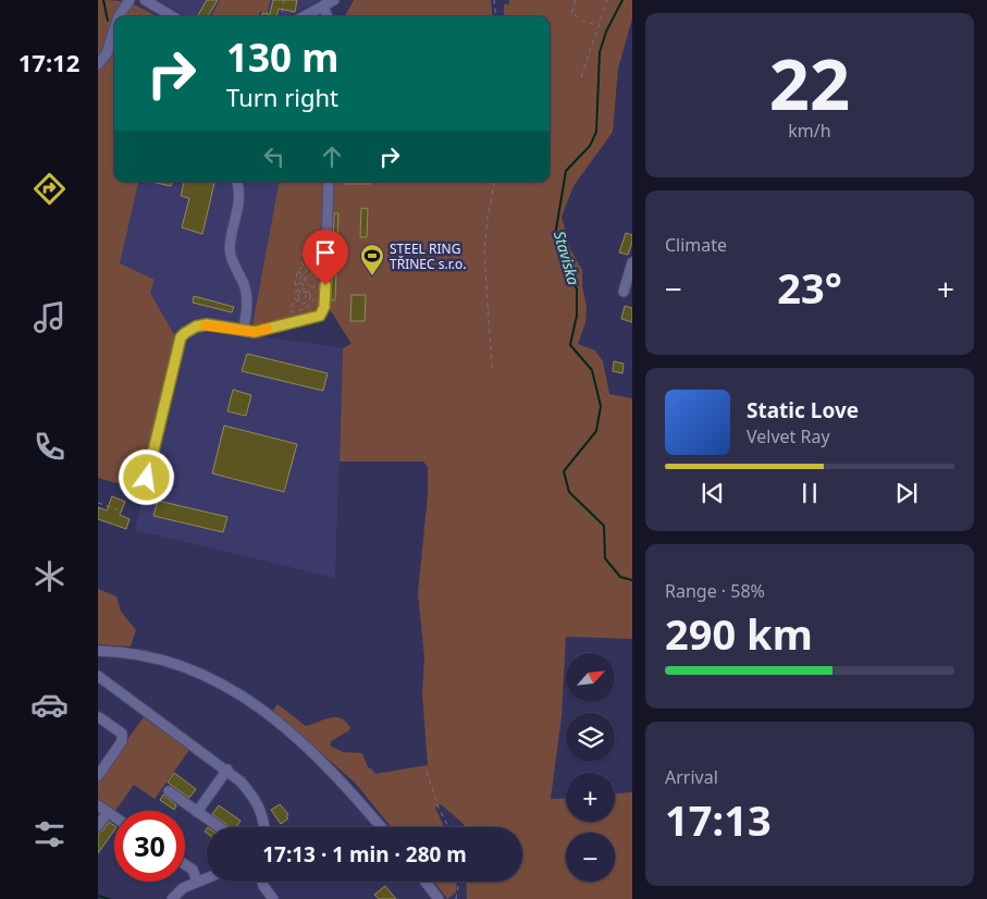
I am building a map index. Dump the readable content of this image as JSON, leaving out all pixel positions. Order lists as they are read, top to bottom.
{
  "water": ["Staviska"],
  "places": {
    "sports": ["STEEL RING TŘINEC s.r.o."]
  },
  "north": "top right",
  "page": {
    "tabs": "17:12",
    "tile": [
      ["22", "km/h"],
      "Climate",
      ["Range · 58%", "290 km"],
      ["Arrival", "17:13"]
    ],
    "turn": ["130 m", "Turn right"],
    "heat": ["−", "23°", "+"],
    "song": ["Static Love", "Velvet Ray"],
    "map_buttons": ["+", "−"],
    "limit": "30",
    "trip": "17:13 · 1 min · 280 m"
  }
}
